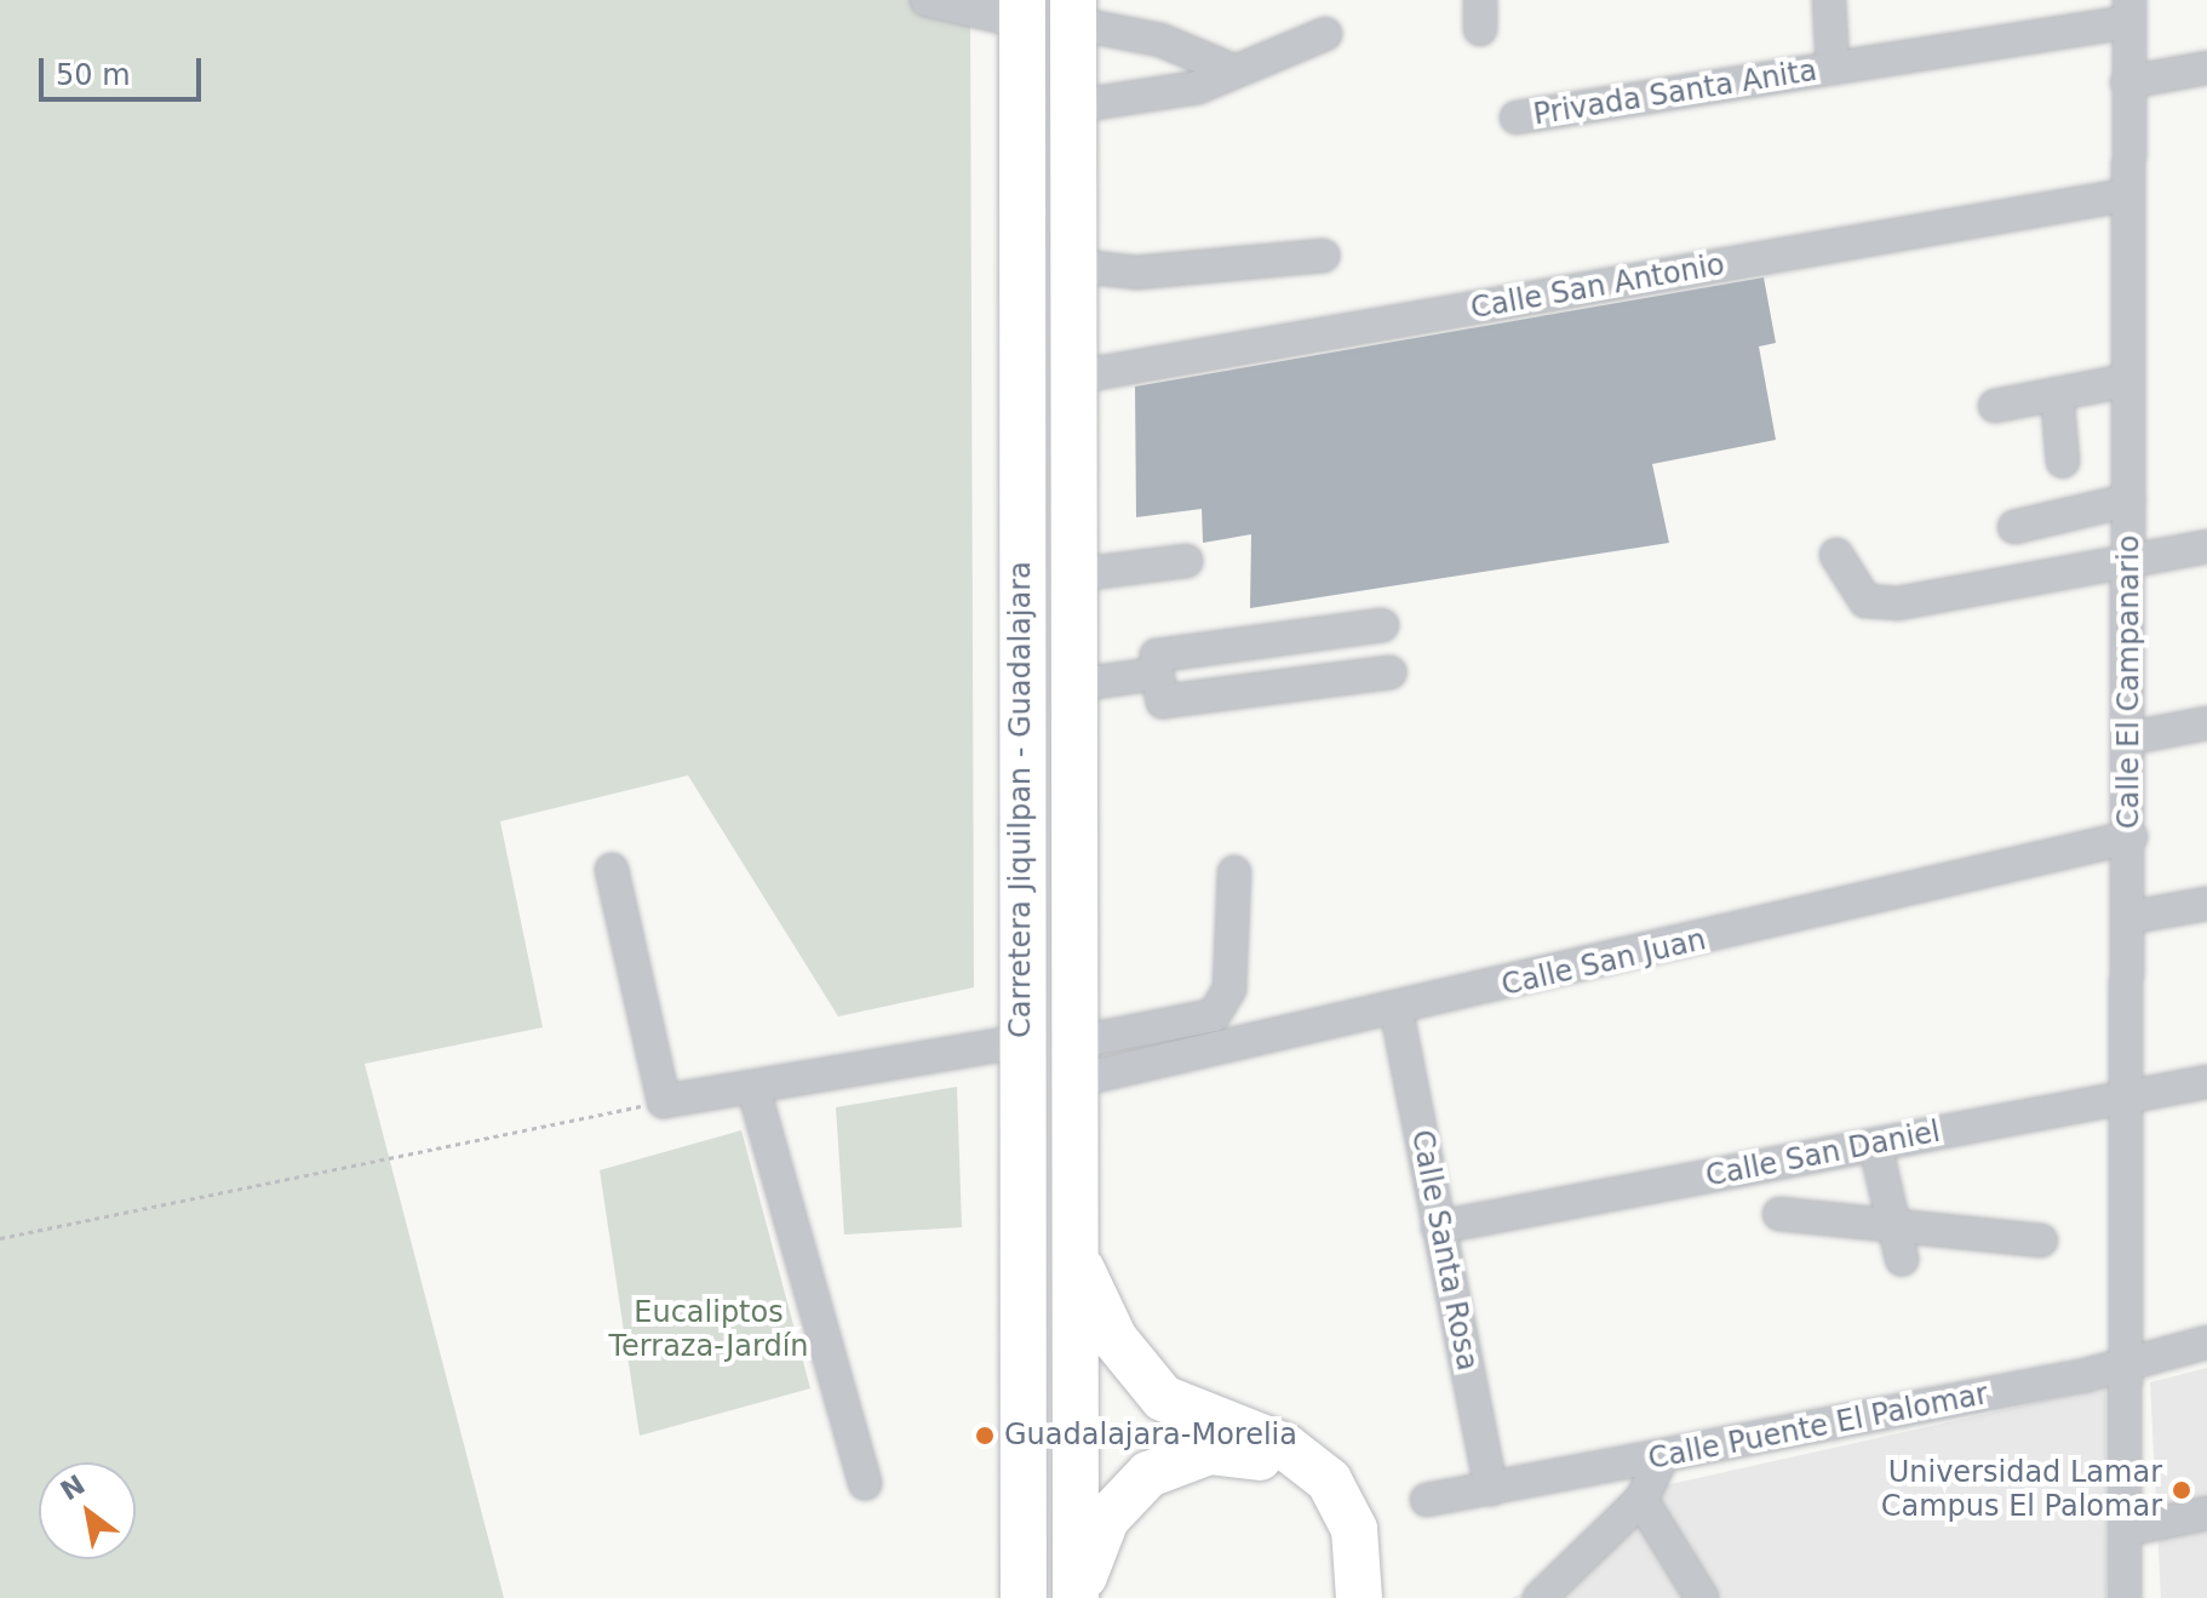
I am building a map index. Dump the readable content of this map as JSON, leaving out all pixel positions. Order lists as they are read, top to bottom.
{
  "streets": {
    "highway": ["Carretera Jiquilpan - Guadalajara"],
    "street": [
      "Privada Santa Anita",
      "Calle San Antonio",
      "Calle El Campanario",
      "Calle San Juan",
      "Calle San Daniel",
      "Calle Santa Rosa",
      "Calle Puente El Palomar"
    ]
  },
  "crossings": [
    ["Privada Santa Anita", "Calle El Campanario"],
    ["Calle San Antonio", "Calle El Campanario"],
    ["Calle San Antonio", "Carretera Jiquilpan - Guadalajara"],
    ["Calle El Campanario", "Calle San Juan"],
    ["Calle El Campanario", "Calle San Daniel"],
    ["Calle El Campanario", "Calle Puente El Palomar"],
    ["Carretera Jiquilpan - Guadalajara", "Calle San Juan"],
    ["Calle San Juan", "Calle Santa Rosa"],
    ["Calle San Daniel", "Calle Santa Rosa"],
    ["Calle Santa Rosa", "Calle Puente El Palomar"]
  ],
  "parks": ["Eucaliptos Terraza-Jardín"],
  "places": ["Guadalajara-Morelia", "Universidad Lamar Campus El Palomar"],
  "scale_bar": "50 m",
  "north": "top left"
}
